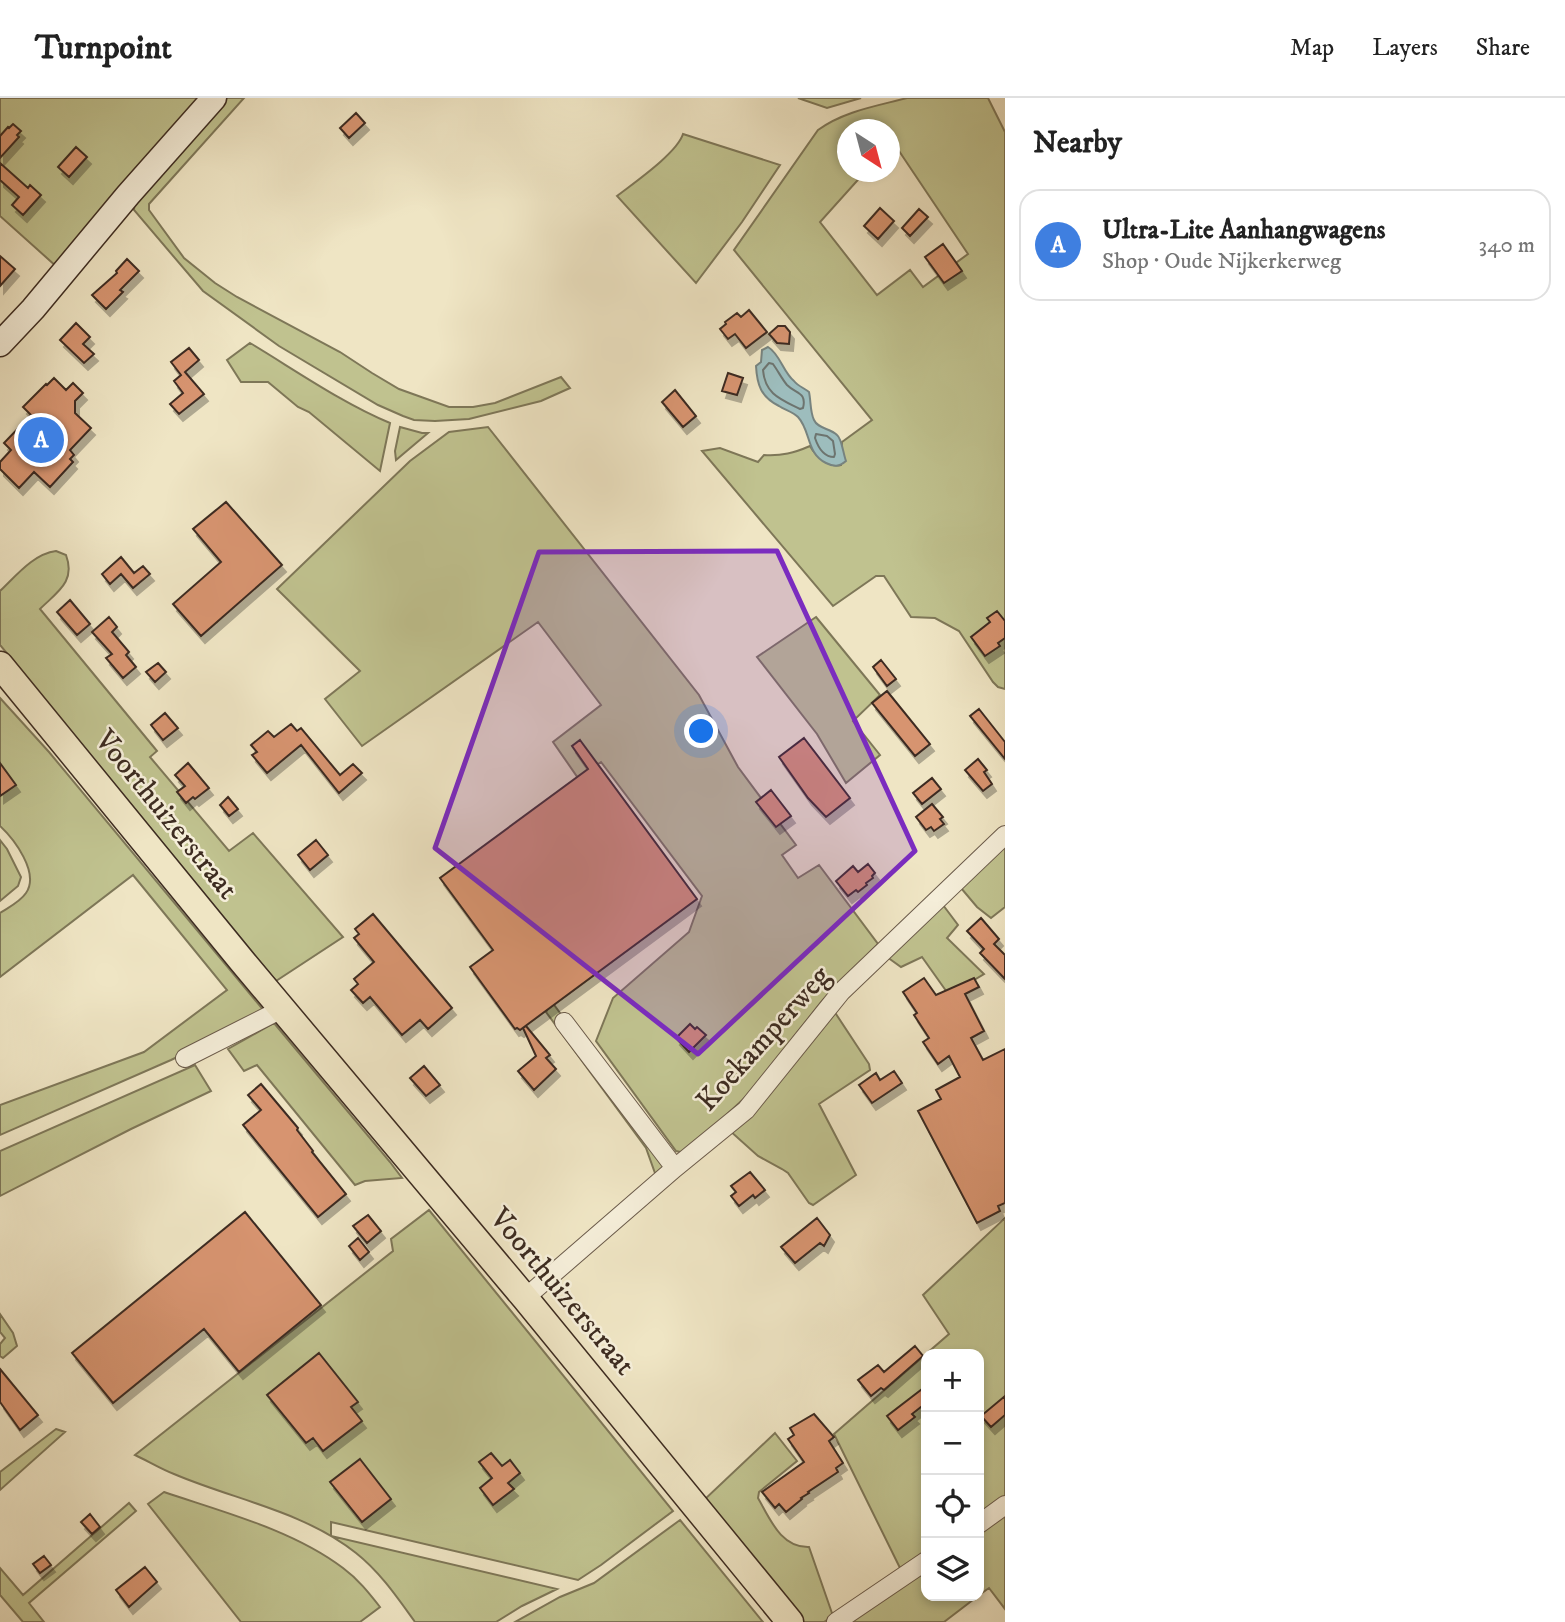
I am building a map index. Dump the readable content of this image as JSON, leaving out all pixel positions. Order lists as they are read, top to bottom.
{
  "streets": {
    "main road": ["Voorthuizerstraat"],
    "street": ["Koekamperweg"]
  },
  "crossings": [
    ["Voorthuizerstraat", "Koekamperweg"]
  ],
  "north": "bottom right",
  "page": {
    "header": "Turnpoint",
    "nav": ["Map", "Layers", "Share"],
    "heading": "Nearby",
    "list": [
      {
        "mark": "A",
        "name": "Ultra-Lite Aanhangwagens",
        "note": "Shop · Oude Nijkerkerweg",
        "value": "340 m"
      }
    ],
    "pins": "A",
    "map_buttons": ["+", "−"]
  }
}
